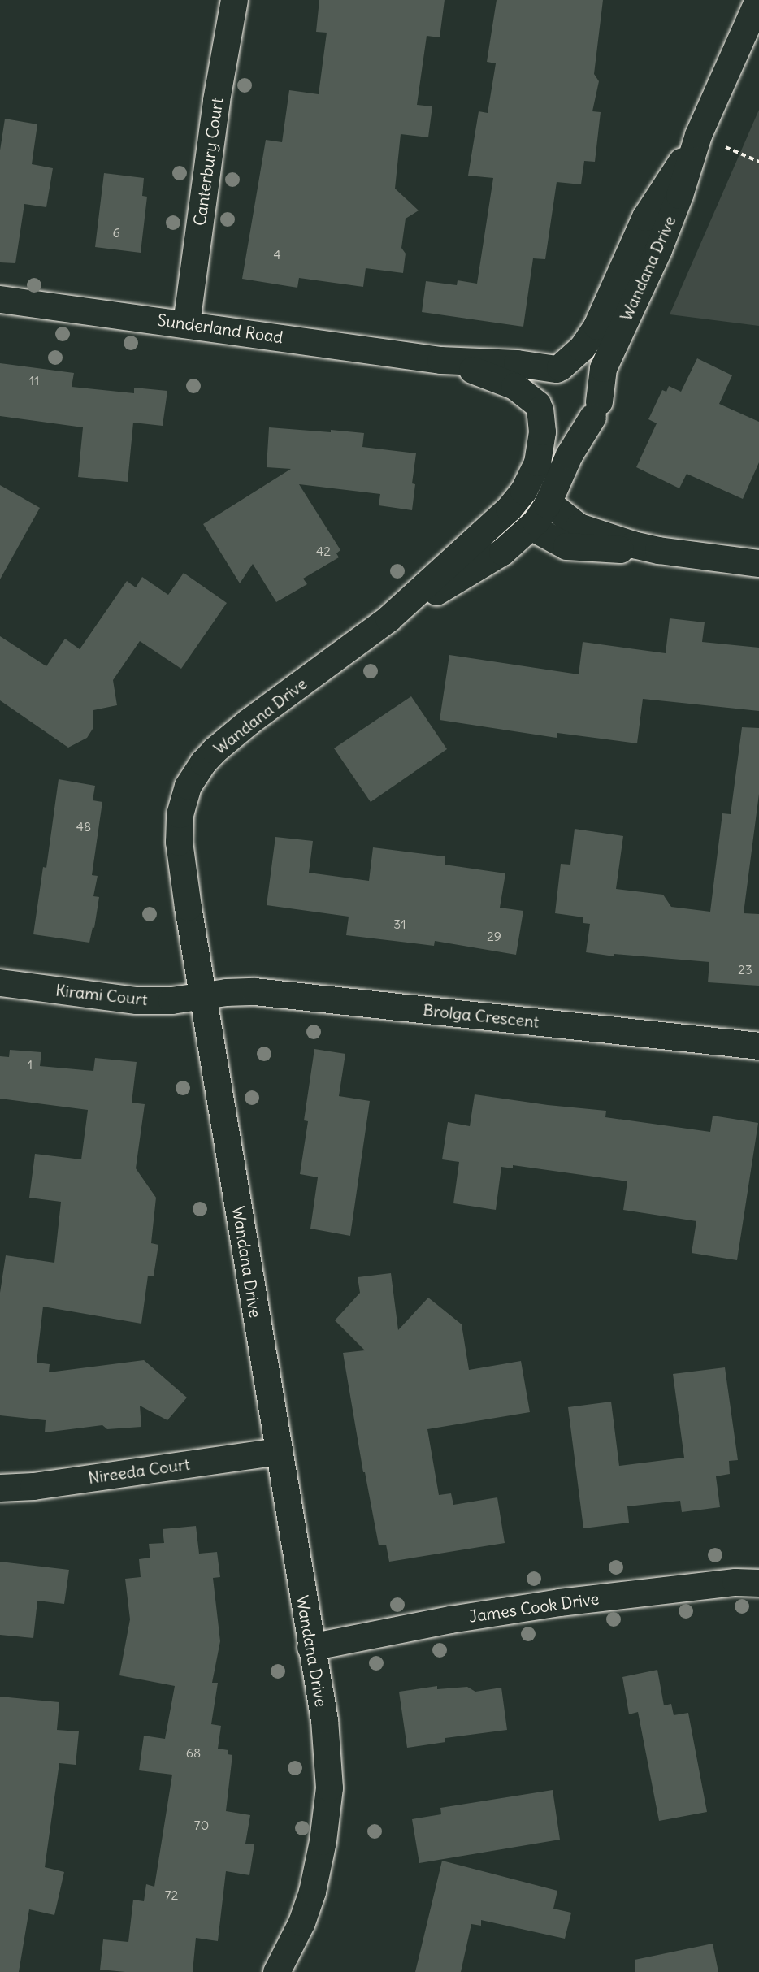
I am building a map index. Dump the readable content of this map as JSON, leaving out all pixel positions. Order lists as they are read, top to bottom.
{
  "streets": {
    "street": [
      "Canterbury Court",
      "Wandana Drive",
      "Sunderland Road",
      "Kirami Court",
      "Brolga Crescent",
      "Nireeda Court",
      "James Cook Drive"
    ]
  },
  "crossings": [
    ["Canterbury Court", "Sunderland Road"],
    ["Wandana Drive", "Sunderland Road"],
    ["Wandana Drive", "Kirami Court"],
    ["Wandana Drive", "Brolga Crescent"],
    ["Wandana Drive", "Nireeda Court"],
    ["Wandana Drive", "James Cook Drive"],
    ["Kirami Court", "Brolga Crescent"]
  ],
  "house_numbers": [
    "6",
    "4",
    "11",
    "42",
    "48",
    "31",
    "29",
    "23",
    "1",
    "68",
    "70",
    "72"
  ]
}
